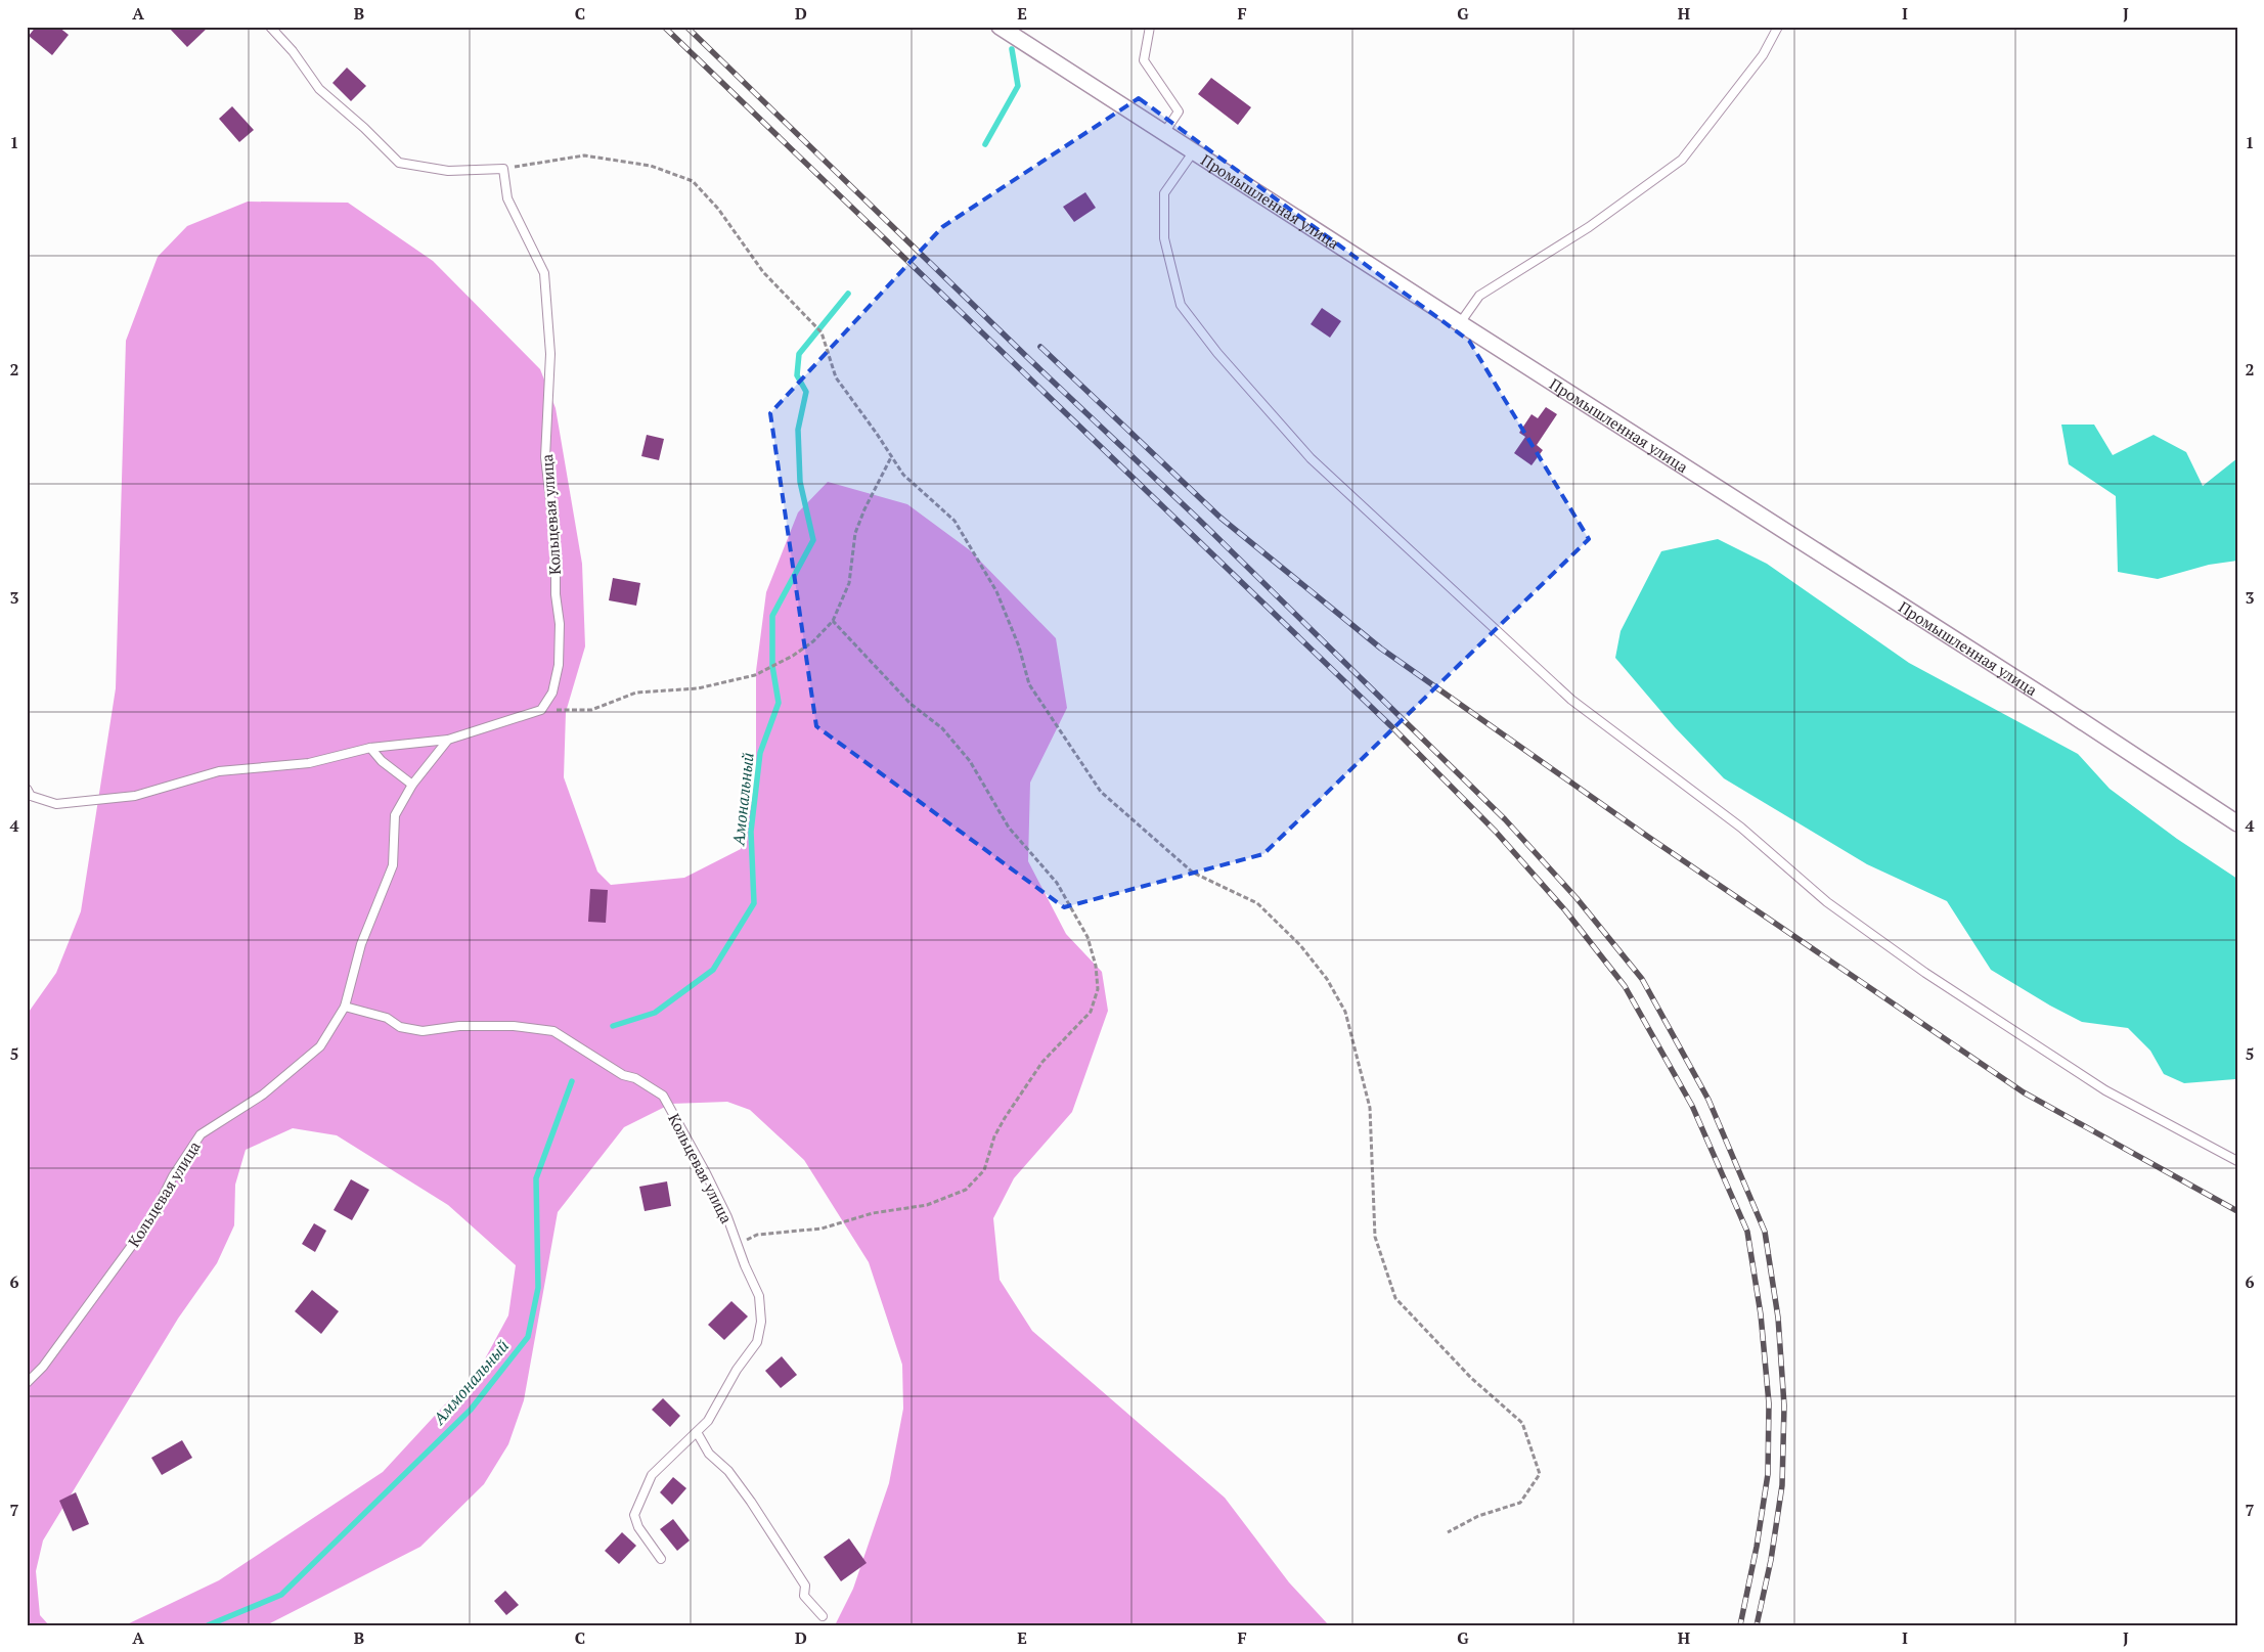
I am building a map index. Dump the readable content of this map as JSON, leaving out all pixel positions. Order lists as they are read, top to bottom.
{
  "streets": {
    "street": ["Промышленная улица"],
    "lane": ["Кольцевая улица"]
  },
  "water": ["Амональный", "Аммональный"],
  "grid": {
    "columns": [
      "A",
      "B",
      "C",
      "D",
      "E",
      "F",
      "G",
      "H",
      "I",
      "J"
    ],
    "rows": [
      "1",
      "2",
      "3",
      "4",
      "5",
      "6",
      "7"
    ]
  }
}
